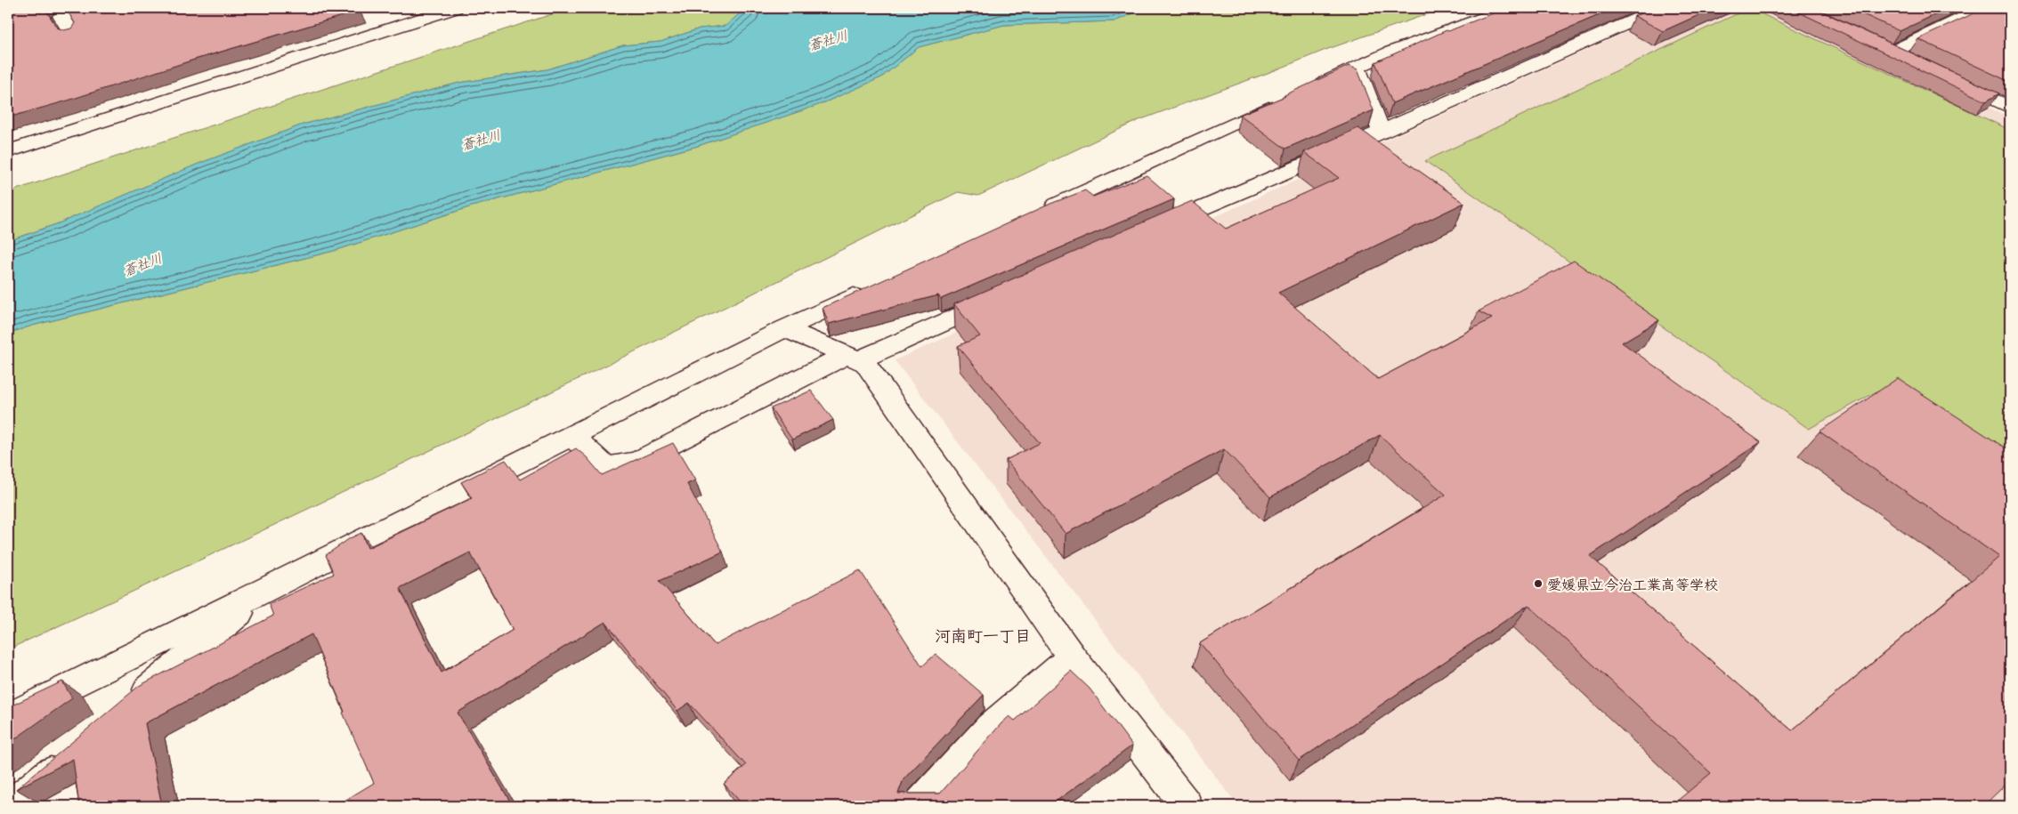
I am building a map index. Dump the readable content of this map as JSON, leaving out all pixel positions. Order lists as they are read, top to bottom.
{
  "districts": ["河南町一丁目"],
  "water": ["蒼社川"],
  "places": ["愛媛県立今治工業高等学校"]
}
